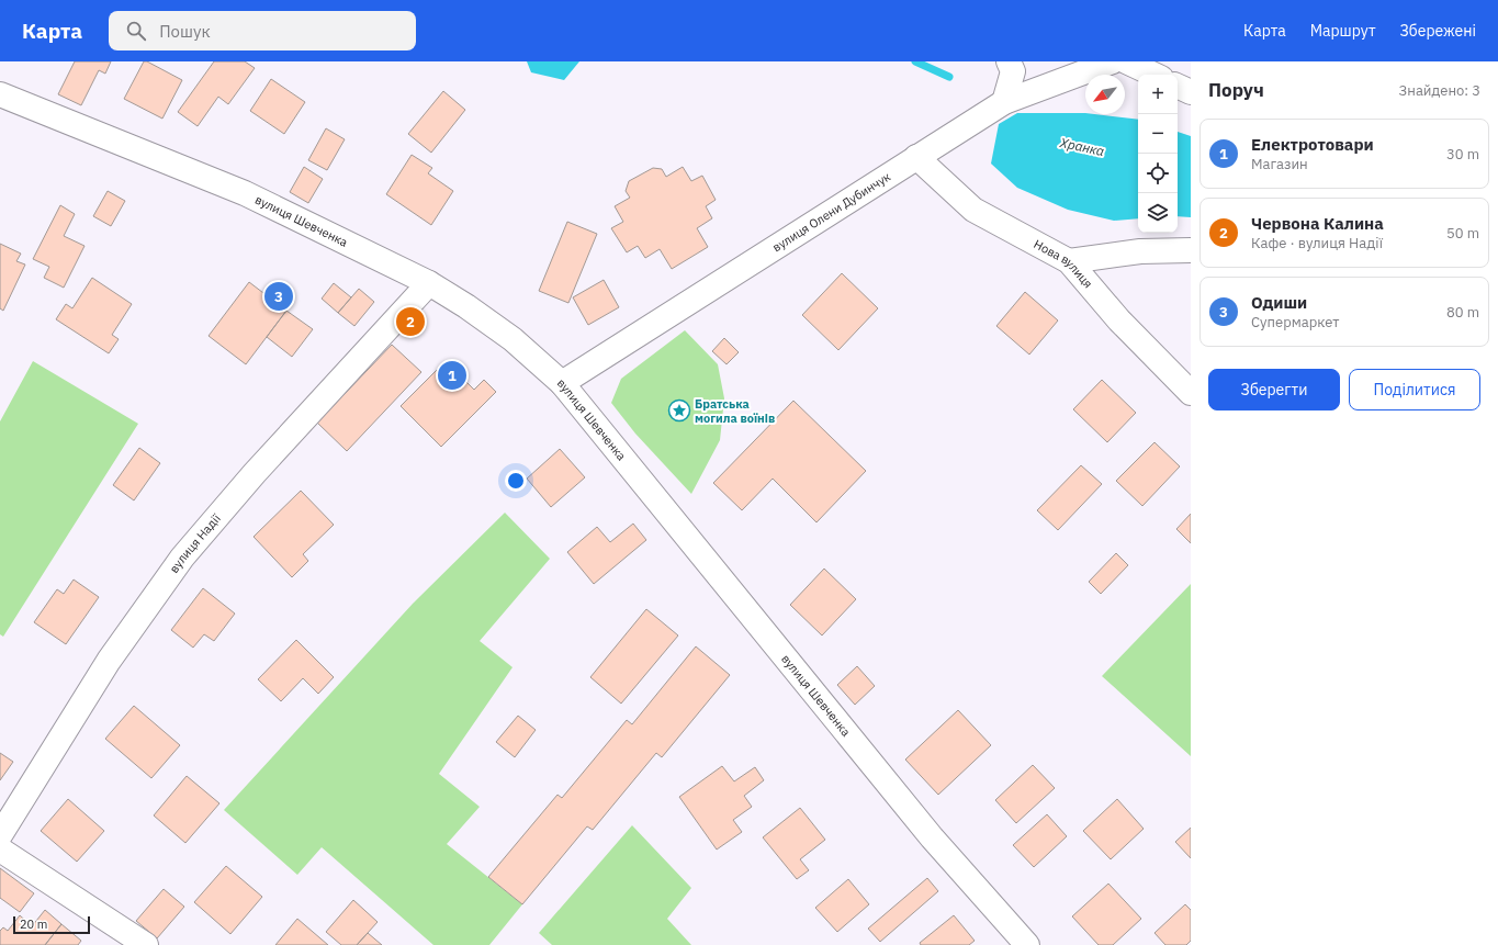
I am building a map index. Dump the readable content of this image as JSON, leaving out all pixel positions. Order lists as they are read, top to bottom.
{
  "streets": {
    "street": [
      "вулиця Олени Дубинчук",
      "вулиця Шевченка",
      "Нова вулиця",
      "вулиця Надії"
    ]
  },
  "crossings": [
    ["вулиця Олени Дубинчук", "вулиця Шевченка"],
    ["вулиця Олени Дубинчук", "Нова вулиця"],
    ["вулиця Шевченка", "вулиця Надії"]
  ],
  "water": ["Хранка"],
  "places": {
    "place": ["Братська могила воїнів"]
  },
  "scale_bar": "20 m",
  "north": "bottom left",
  "page": {
    "header": "Карта",
    "search": "Пошук",
    "nav": ["Карта", "Маршрут", "Збережені"],
    "heading": ["Поруч", "Знайдено: 3"],
    "map_buttons": ["+", "−"],
    "list": [
      {
        "mark": "1",
        "name": "Електротовари",
        "note": "Магазин",
        "value": "30 m"
      },
      {
        "mark": "2",
        "name": "Червона Калина",
        "note": "Кафе · вулиця Надії",
        "value": "50 m"
      },
      {
        "mark": "3",
        "name": "Одиши",
        "note": "Супермаркет",
        "value": "80 m"
      }
    ],
    "pins": ["3", "2", "1"],
    "buttons": ["Зберегти", "Поділитися"],
    "scale": "20 m"
  }
}
